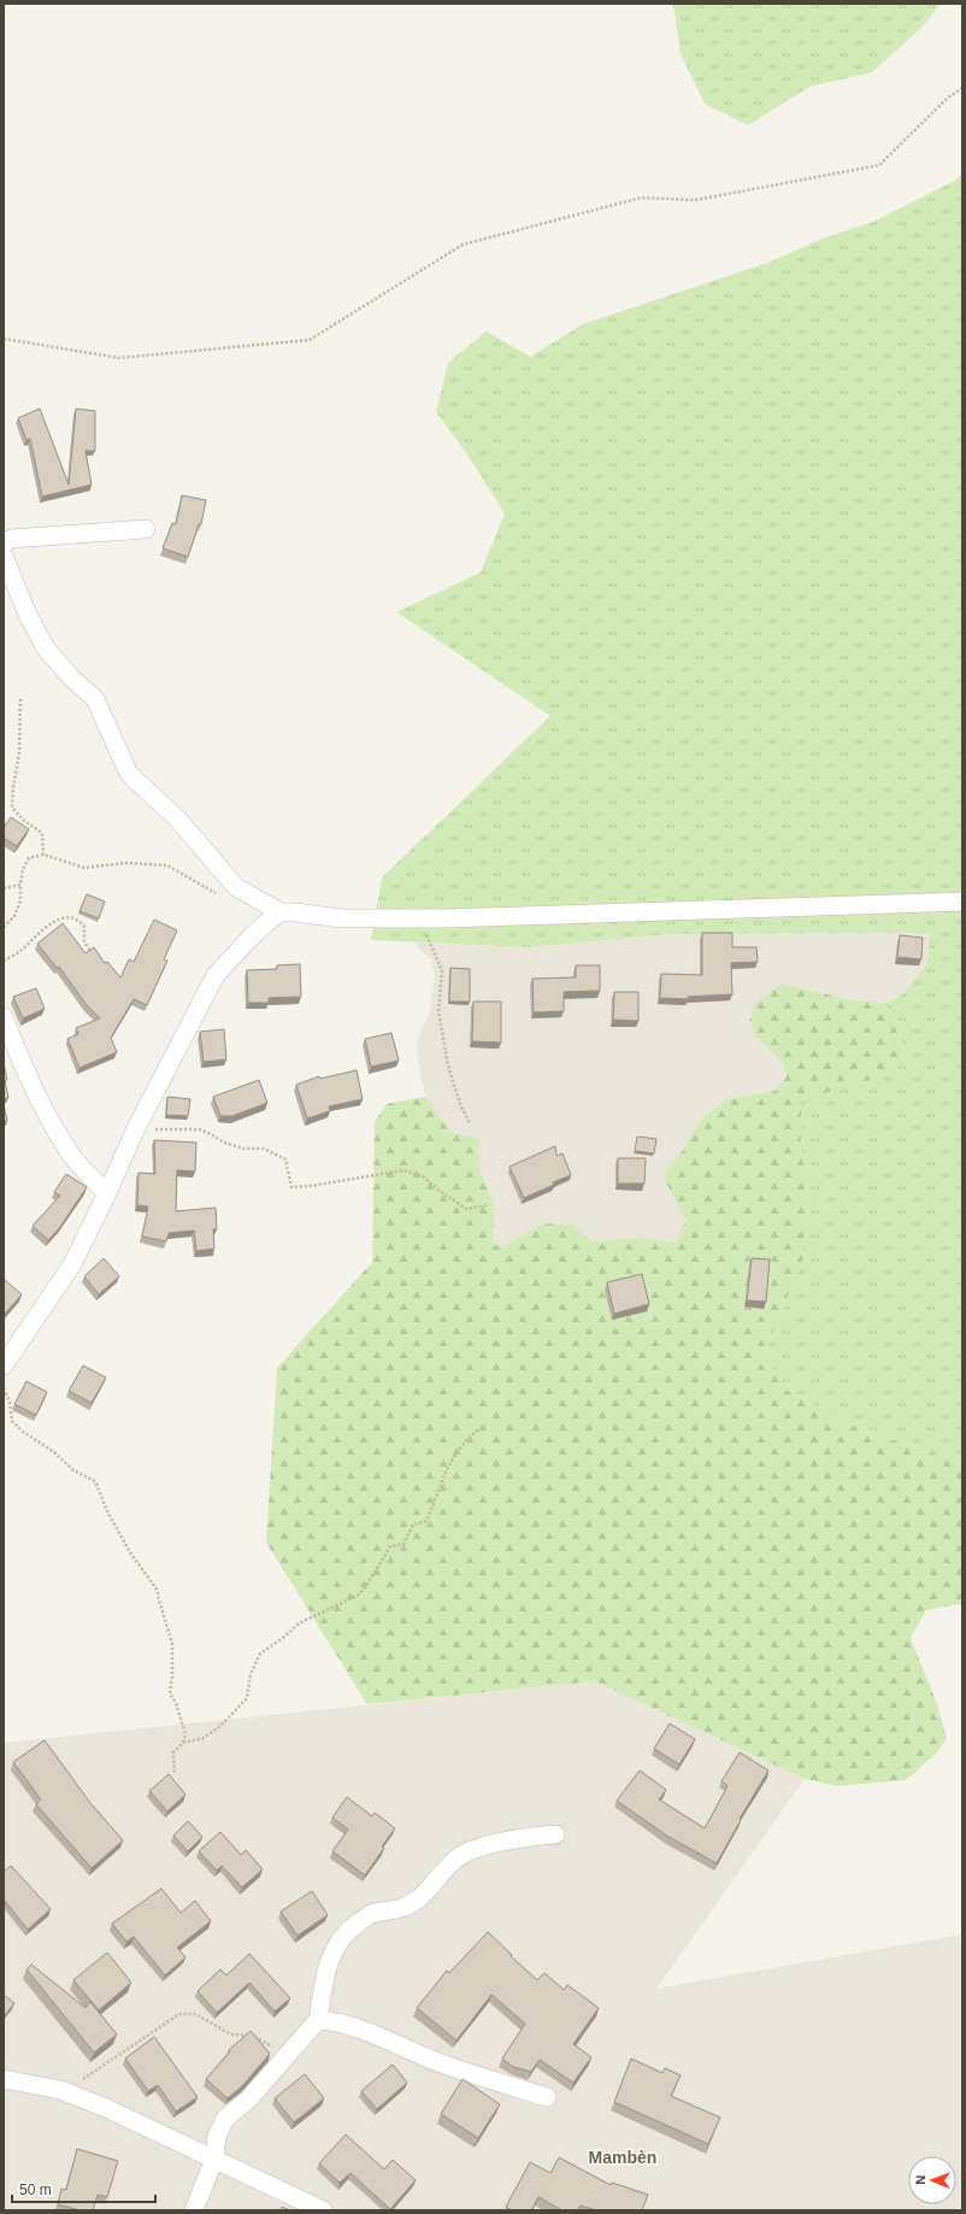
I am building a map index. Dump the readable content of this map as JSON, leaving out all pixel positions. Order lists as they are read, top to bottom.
{
  "districts": ["Mambèn"],
  "scale_bar": "50 m",
  "north": "left"
}
